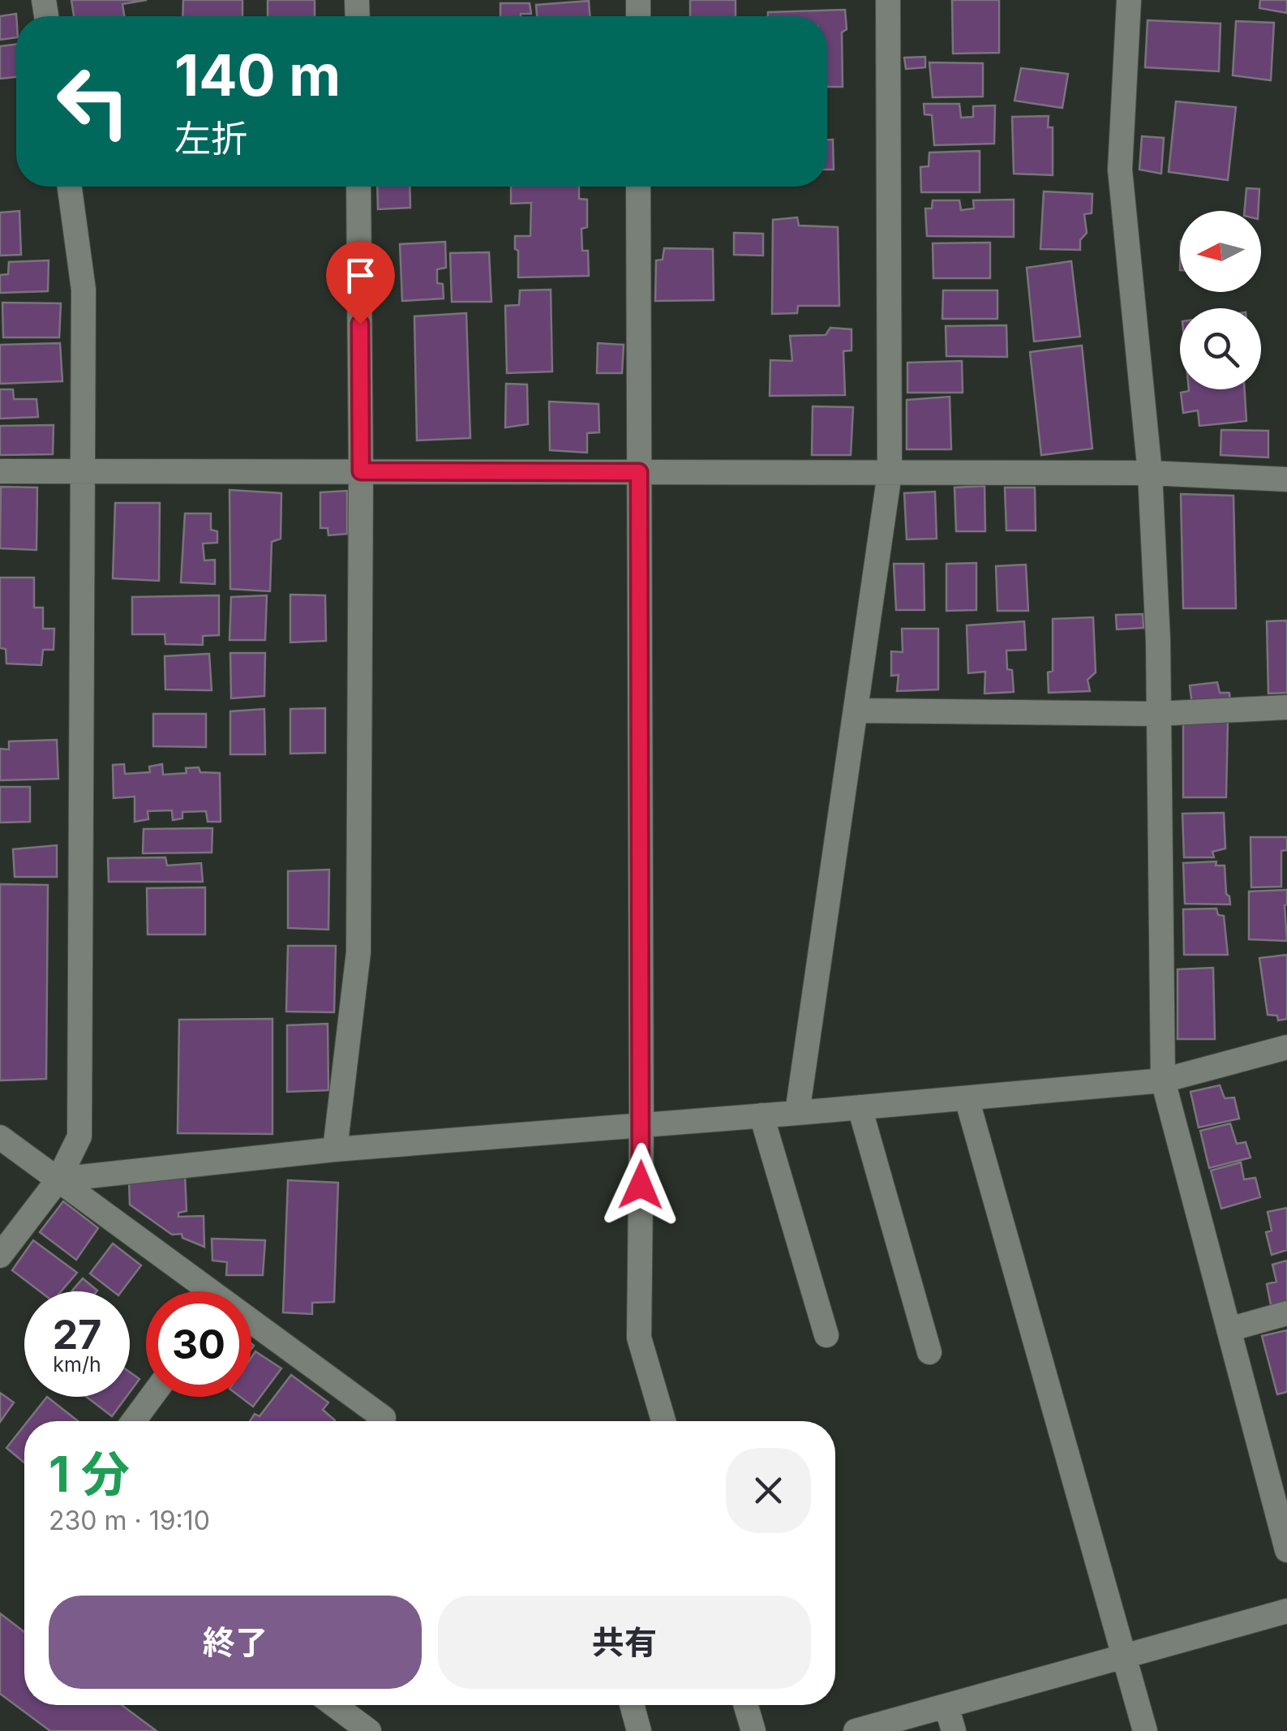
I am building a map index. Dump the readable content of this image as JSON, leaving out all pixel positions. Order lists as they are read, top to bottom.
{
  "north": "left",
  "page": {
    "turn": ["140 m", "左折"],
    "speed": "27 km/h",
    "limit": "30",
    "heading": ["1 分", "230 m · 19:10"],
    "buttons": ["終了", "共有"]
  }
}
